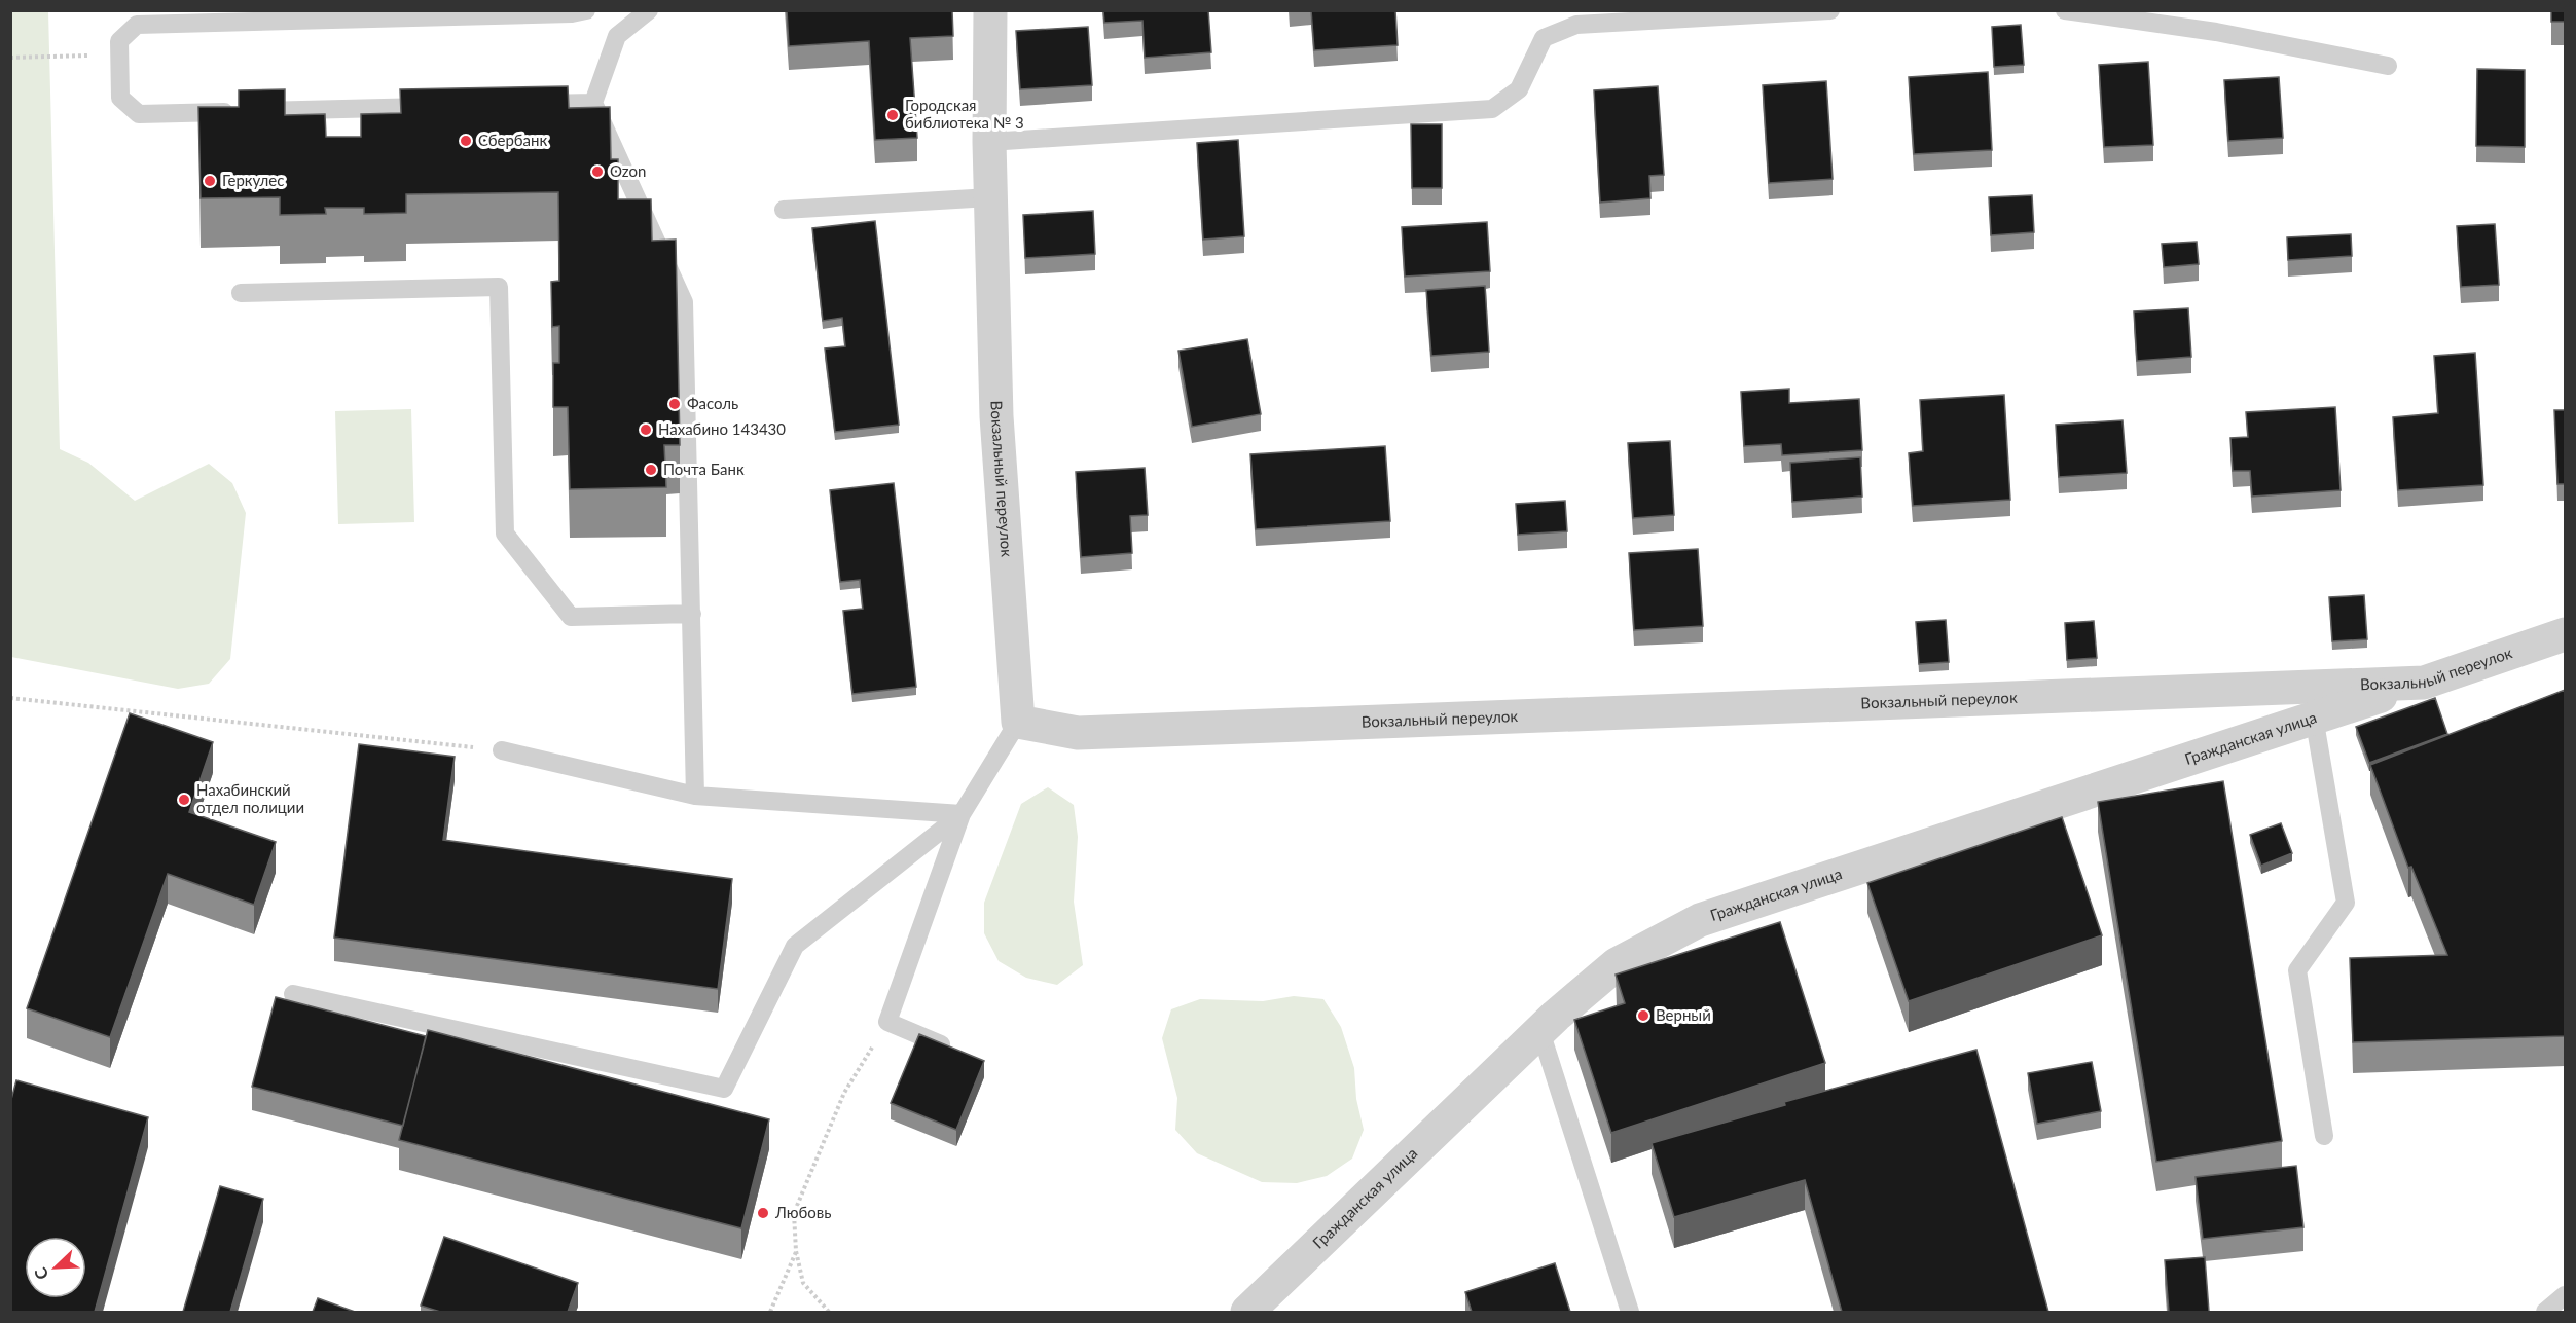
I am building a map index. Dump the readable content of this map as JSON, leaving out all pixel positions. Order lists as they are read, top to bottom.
{
  "streets": {
    "street": ["Вокзальный переулок", "Гражданская улица"]
  },
  "crossings": [
    ["Вокзальный переулок", "Гражданская улица"]
  ],
  "places": [
    "Городская библиотека № 3",
    "Сбербанк",
    "Ozon",
    "Геркулес",
    "Фасоль",
    "Нахабино 143430",
    "Почта Банк",
    "Нахабинский отдел полиции",
    "Верный",
    "Любовь"
  ],
  "north": "bottom left"
}
